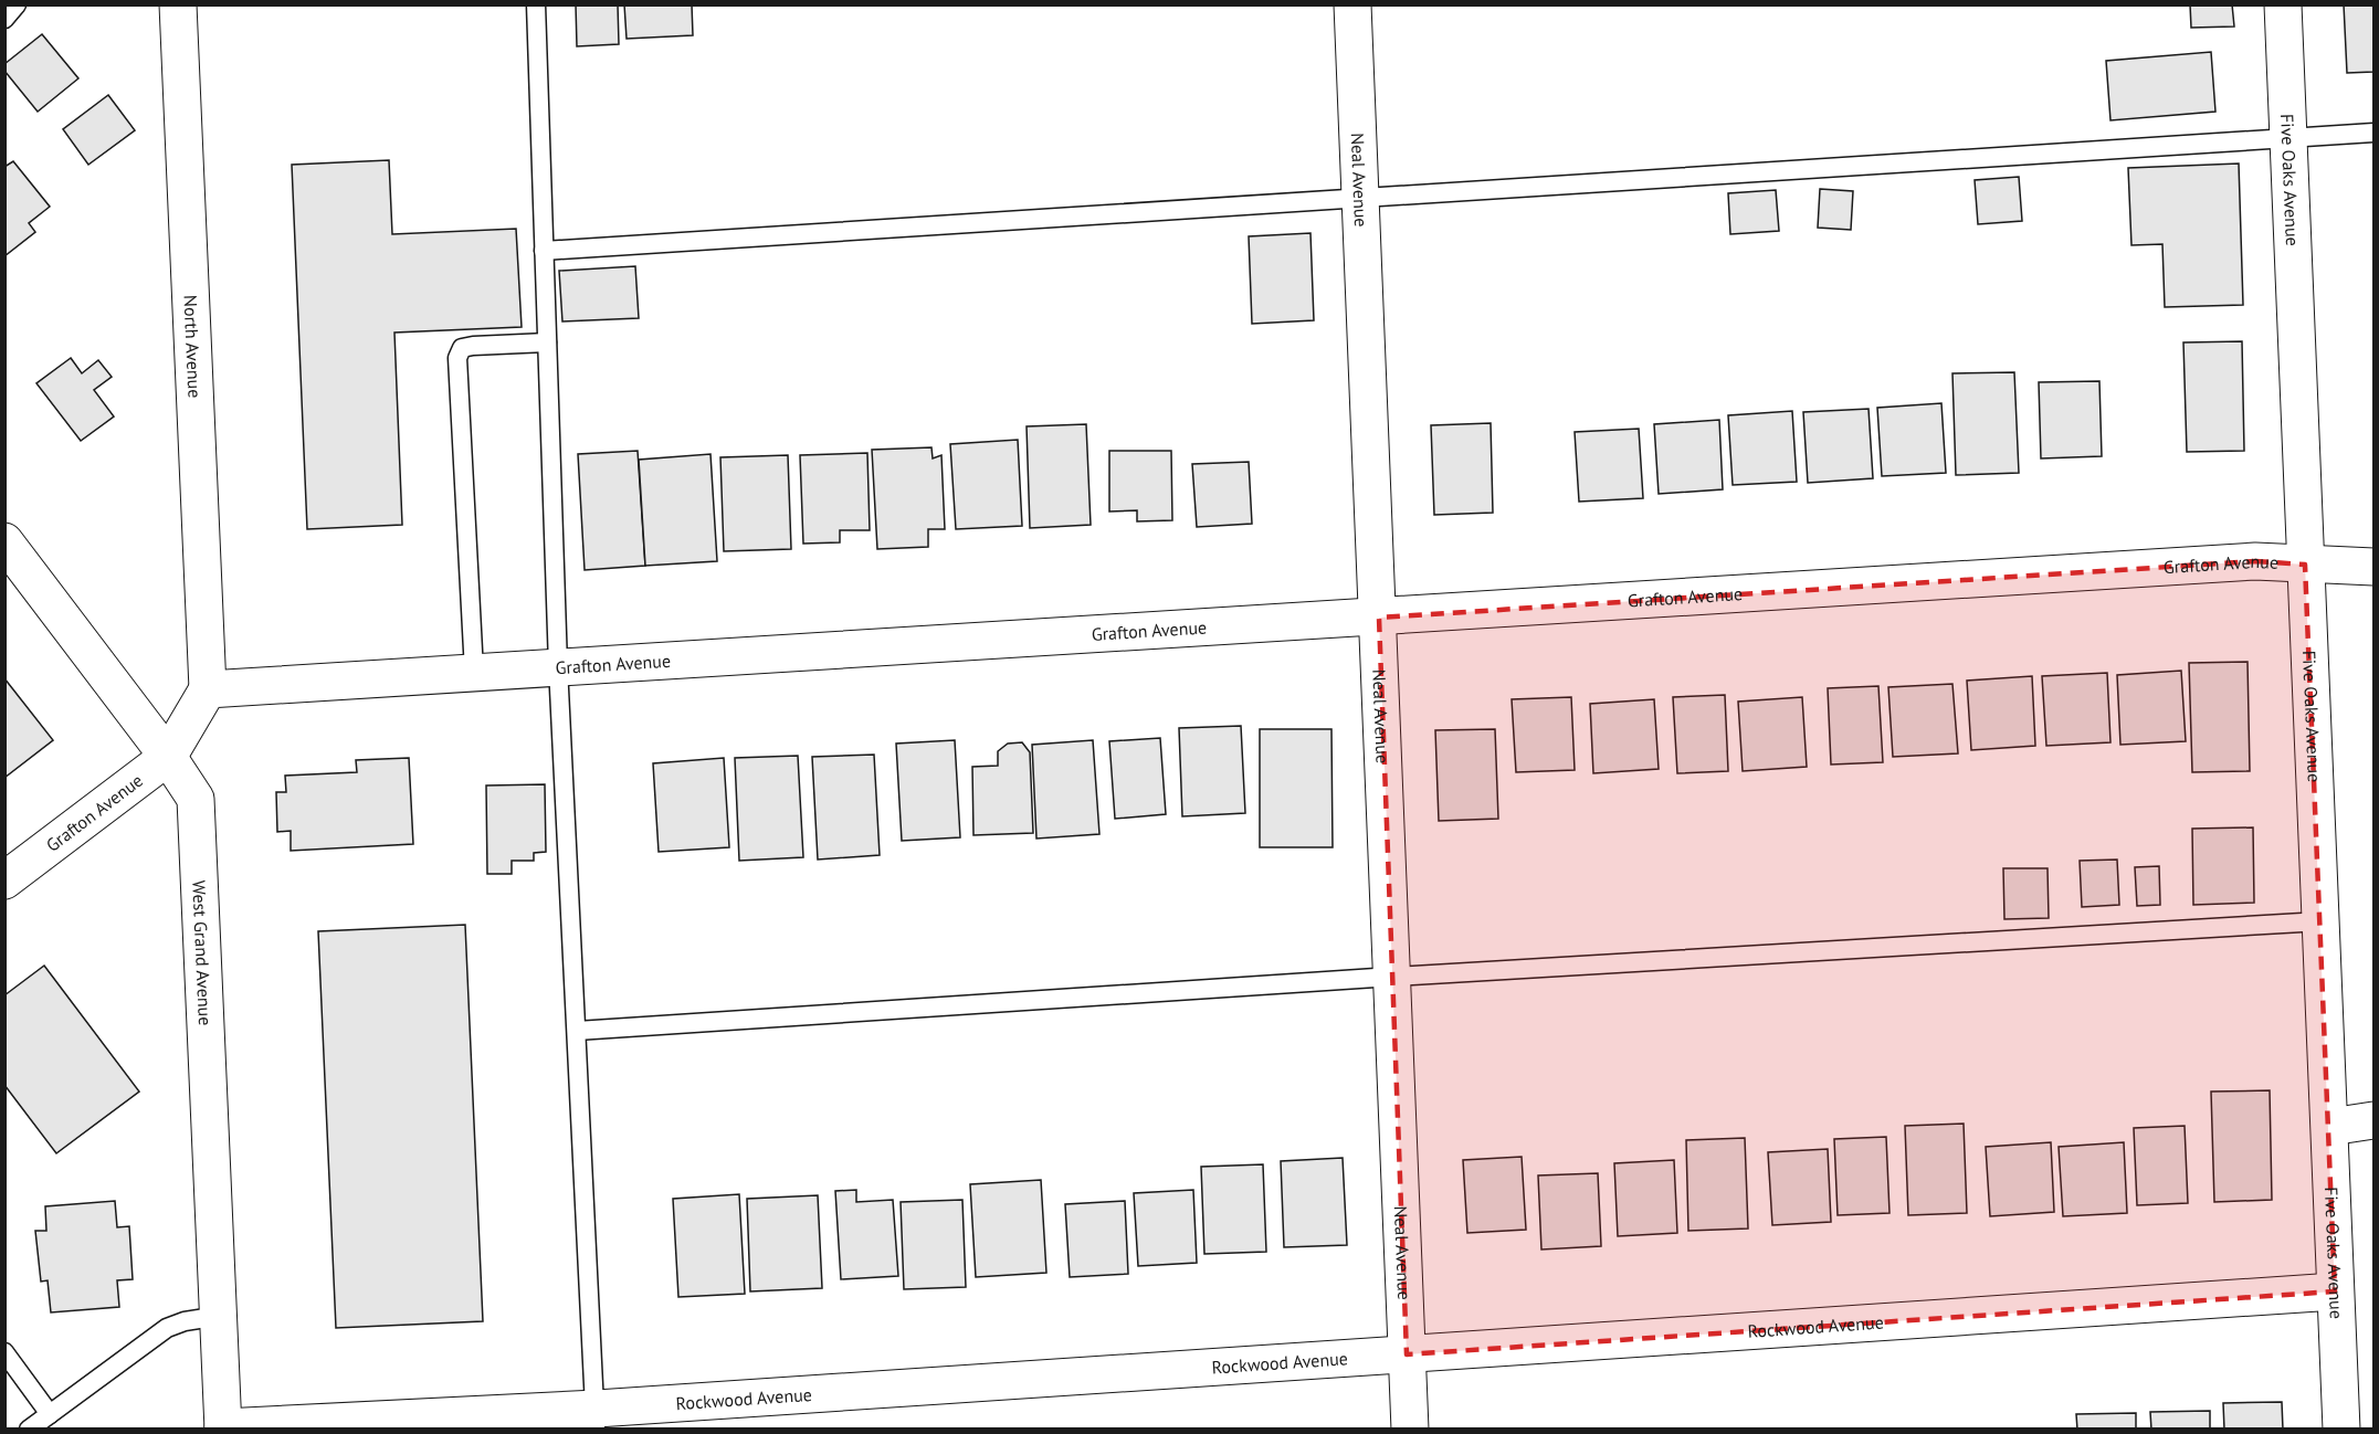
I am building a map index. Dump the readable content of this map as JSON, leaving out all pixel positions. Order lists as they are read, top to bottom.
{
  "streets": {
    "street": [
      "Neal Avenue",
      "Five Oaks Avenue",
      "North Avenue",
      "Grafton Avenue",
      "West Grand Avenue",
      "Rockwood Avenue"
    ]
  },
  "crossings": [
    ["Neal Avenue", "Grafton Avenue"],
    ["Neal Avenue", "Rockwood Avenue"],
    ["Five Oaks Avenue", "Grafton Avenue"],
    ["Five Oaks Avenue", "Rockwood Avenue"],
    ["North Avenue", "Grafton Avenue"],
    ["Grafton Avenue", "West Grand Avenue"],
    ["West Grand Avenue", "Rockwood Avenue"]
  ]
}
